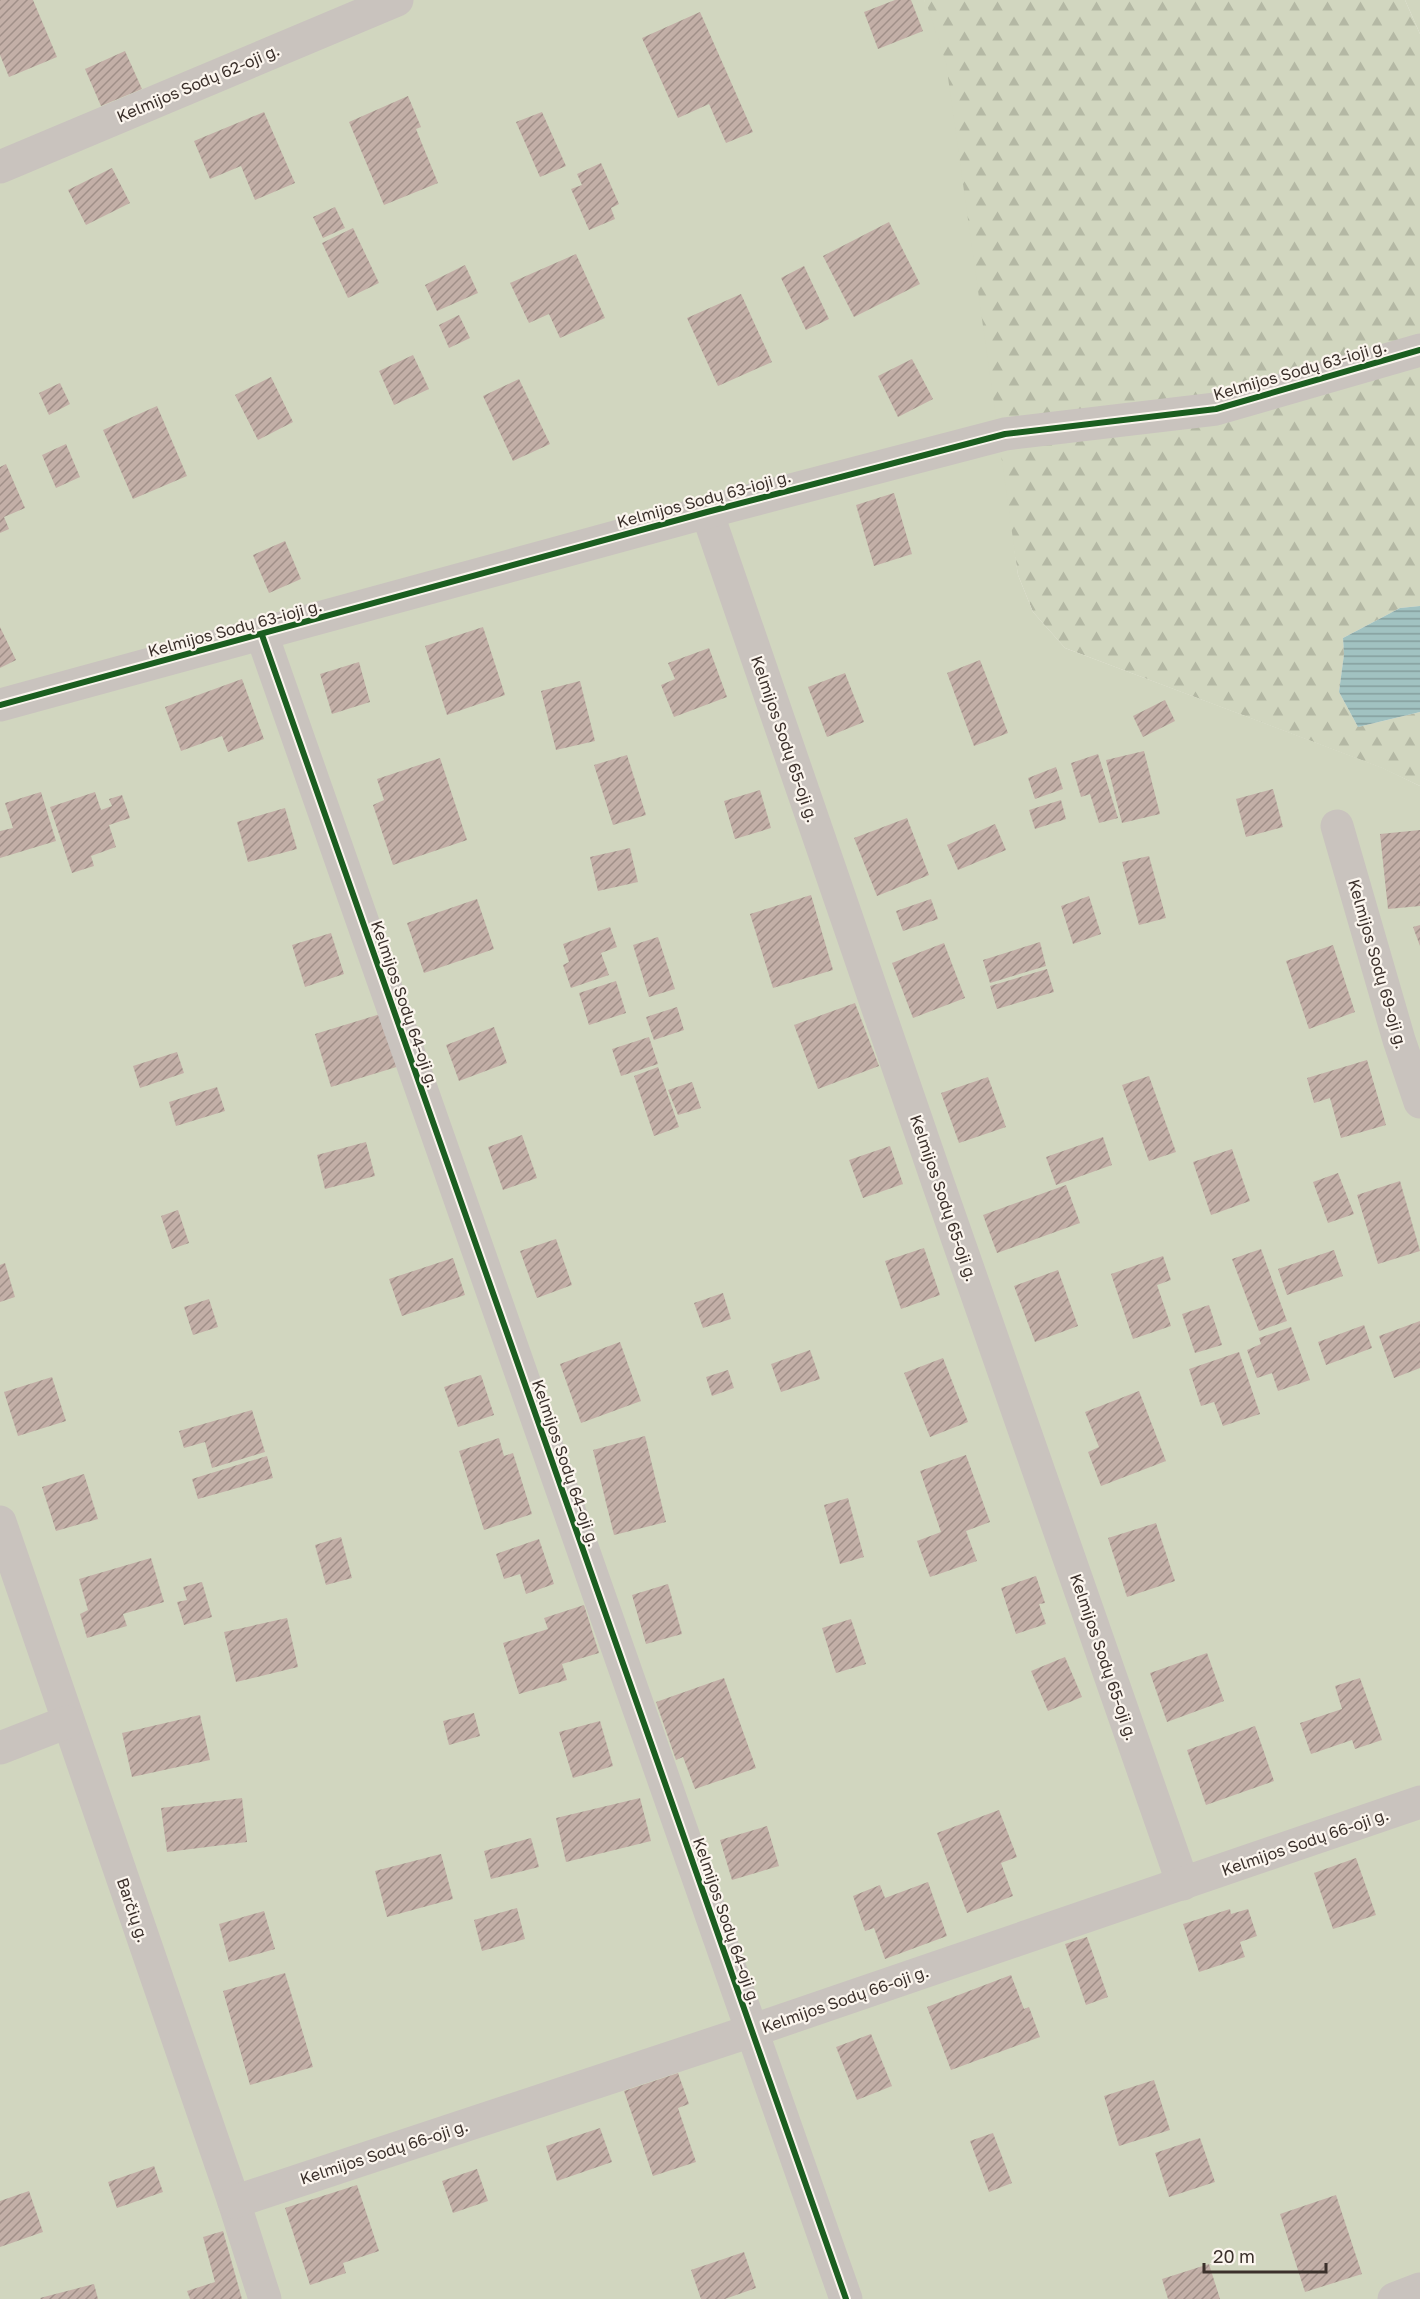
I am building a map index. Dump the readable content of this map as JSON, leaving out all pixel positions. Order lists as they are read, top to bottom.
{
  "streets": {
    "street": [
      "Kelmijos Sodų 62-oji g.",
      "Kelmijos Sodų 63-ioji g.",
      "Kelmijos Sodų 65-oji g.",
      "Kelmijos Sodų 69-oji g.",
      "Kelmijos Sodų 64-oji g.",
      "Kelmijos Sodų 66-oji g.",
      "Barčių g."
    ]
  },
  "crossings": [
    ["Kelmijos Sodų 63-ioji g.", "Kelmijos Sodų 65-oji g."],
    ["Kelmijos Sodų 63-ioji g.", "Kelmijos Sodų 64-oji g."],
    ["Kelmijos Sodų 65-oji g.", "Kelmijos Sodų 66-oji g."],
    ["Kelmijos Sodų 64-oji g.", "Kelmijos Sodų 66-oji g."],
    ["Kelmijos Sodų 66-oji g.", "Barčių g."]
  ],
  "scale_bar": "20 m"
}
